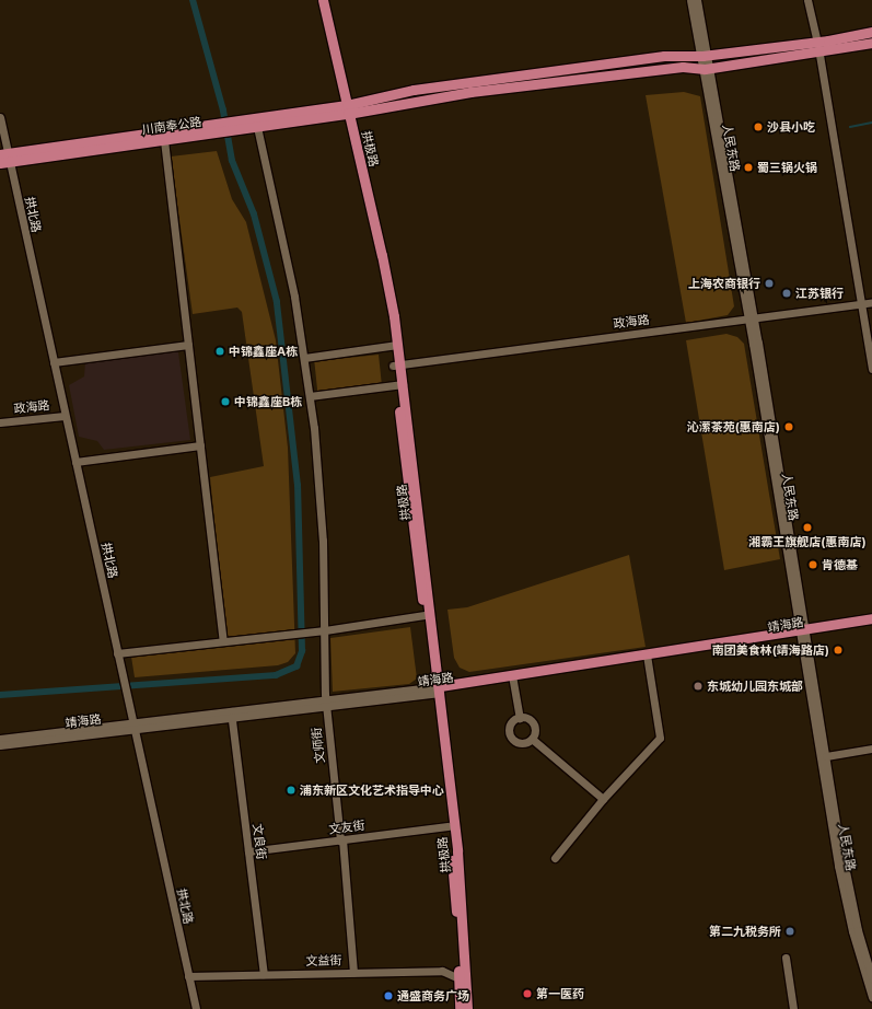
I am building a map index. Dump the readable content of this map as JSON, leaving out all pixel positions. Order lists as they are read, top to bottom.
{
  "streets": {
    "main road": ["川南奉公路", "拱极路", "靖海路"],
    "street": [
      "人民东路",
      "拱北路",
      "政海路",
      "文师街",
      "文友街",
      "文良街",
      "文益街"
    ]
  },
  "crossings": [
    ["川南奉公路", "拱极路"],
    ["川南奉公路", "拱北路"],
    ["川南奉公路", "文师街"],
    ["人民东路", "政海路"],
    ["人民东路", "靖海路"],
    ["拱极路", "政海路"],
    ["拱极路", "靖海路"],
    ["拱极路", "文友街"],
    ["拱极路", "文益街"],
    ["拱北路", "政海路"],
    ["拱北路", "靖海路"],
    ["拱北路", "文益街"],
    ["靖海路", "文师街"],
    ["靖海路", "文良街"],
    ["文师街", "文友街"],
    ["文师街", "文益街"],
    ["文友街", "文良街"],
    ["文良街", "文益街"]
  ],
  "places": [
    "沙县小吃",
    "蜀三锅火锅",
    "上海农商银行",
    "江苏银行",
    "中锦鑫座A栋",
    "中锦鑫座B栋",
    "沁潆茶苑(惠南店)",
    "湘霸王旗舰店(惠南店)",
    "肯德基",
    "南团美食林(靖海路店)",
    "东城幼儿园东城部",
    "浦东新区文化艺术指导中心",
    "第二九税务所",
    "第一医药",
    "通盛商务广场"
  ]
}
